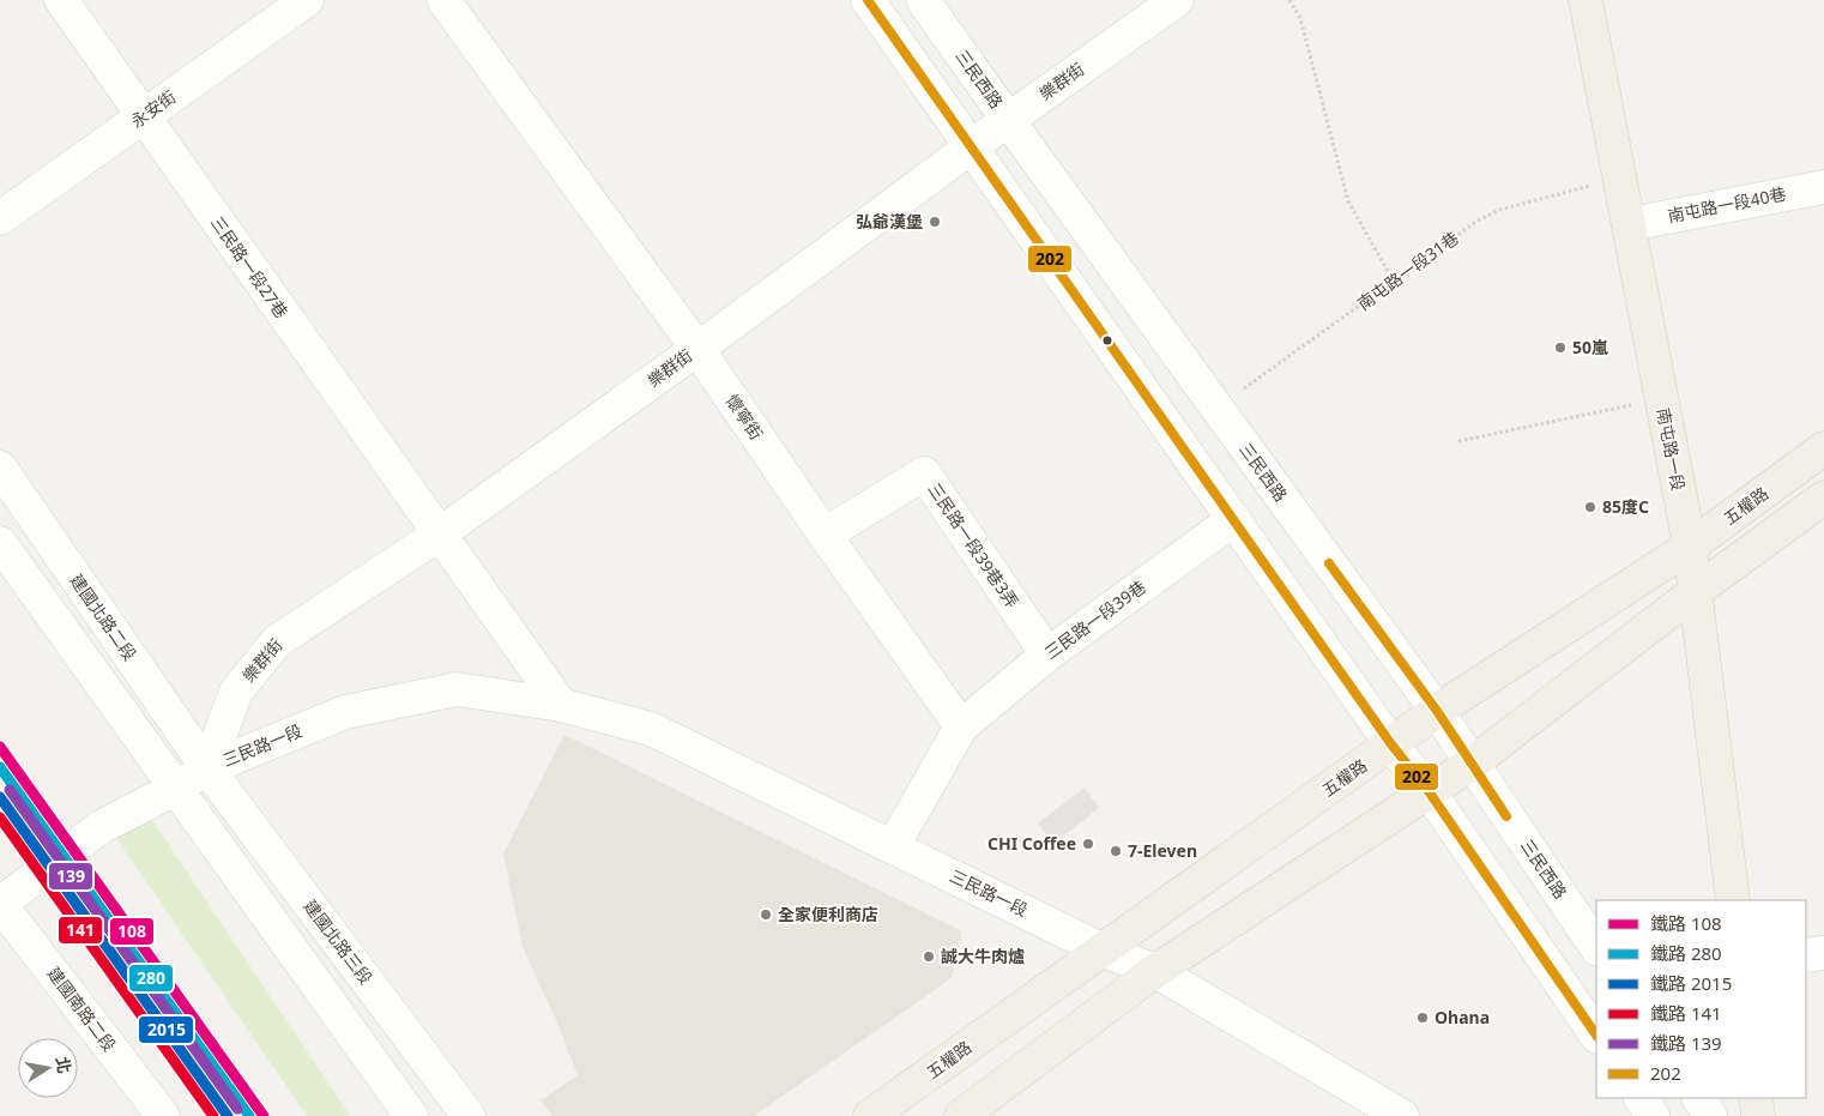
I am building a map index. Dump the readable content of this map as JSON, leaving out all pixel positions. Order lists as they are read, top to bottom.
{
  "streets": {
    "main road": ["南屯路一段", "五權路"],
    "street": [
      "三民西路",
      "樂群街",
      "永安街",
      "南屯路一段40巷",
      "三民路一段27巷",
      "懷寧街",
      "三民路一段39巷3弄",
      "建國北路二段",
      "三民路一段39巷",
      "三民路一段",
      "建國北路三段",
      "建國南路二段"
    ],
    "path": ["南屯路一段31巷"]
  },
  "crossings": [
    ["三民西路", "樂群街"],
    ["三民西路", "南屯路一段31巷"],
    ["三民西路", "五權路"],
    ["樂群街", "三民路一段27巷"],
    ["樂群街", "懷寧街"],
    ["樂群街", "建國北路二段"],
    ["樂群街", "三民路一段"],
    ["樂群街", "建國北路三段"],
    ["永安街", "三民路一段27巷"],
    ["南屯路一段40巷", "南屯路一段"],
    ["南屯路一段31巷", "南屯路一段"],
    ["懷寧街", "三民路一段39巷3弄"],
    ["懷寧街", "三民路一段39巷"],
    ["南屯路一段", "五權路"],
    ["五權路", "三民路一段"],
    ["三民路一段39巷3弄", "三民路一段39巷"],
    ["建國北路二段", "三民路一段"],
    ["建國北路二段", "建國北路三段"],
    ["三民路一段", "建國北路三段"],
    ["三民路一段", "建國南路二段"]
  ],
  "places": [
    "弘爺漢堡",
    "50嵐",
    "85度C",
    "CHI Coffee",
    "7-Eleven",
    "全家便利商店",
    "誠大牛肉爐",
    "Ohana"
  ],
  "lines": [
    "transit line 202",
    "rail line 108",
    "rail line 280",
    "rail line 139",
    "rail line 2015",
    "rail line 141"
  ],
  "legend": [
    "鐵路 108",
    "鐵路 280",
    "鐵路 2015",
    "鐵路 141",
    "鐵路 139",
    "202"
  ],
  "north": "right"
}
